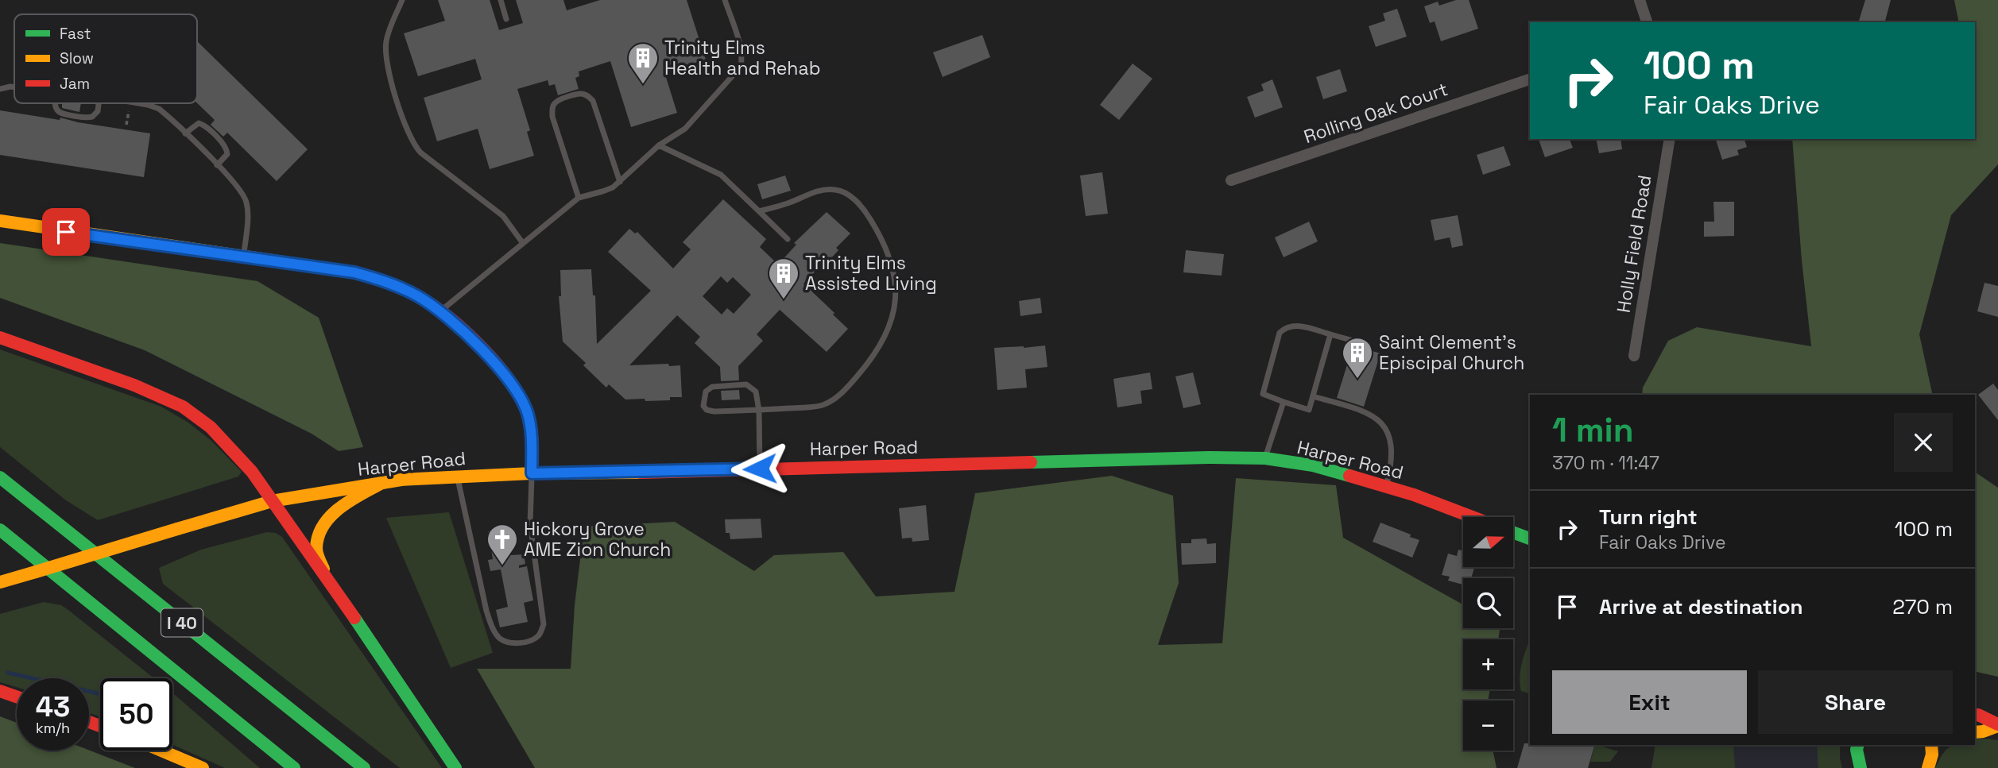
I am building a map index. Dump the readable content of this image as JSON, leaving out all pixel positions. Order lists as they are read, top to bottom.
{
  "streets": {
    "main road": ["Harper Road", "I 40"],
    "street": ["Rolling Oak Court", "Holly Field Road"]
  },
  "places": {
    "building": ["Trinity Elms Health and Rehab", "Trinity Elms Assisted Living", "Saint Clement's Episcipal Church"],
    "church": ["Hickory Grove AME Zion Church"]
  },
  "legend": ["Fast", "Slow", "Jam"],
  "north": "right",
  "page": {
    "turn": ["100 m", "Fair Oaks Drive"],
    "heading": ["1 min", "370 m · 11:47"],
    "list": [
      {
        "name": "Turn right",
        "note": "Fair Oaks Drive",
        "value": "100 m"
      },
      {
        "name": "Arrive at destination",
        "value": "270 m"
      }
    ],
    "map_buttons": ["+", "−"],
    "buttons": ["Exit", "Share"],
    "speed": "43 km/h",
    "limit": "50"
  }
}
